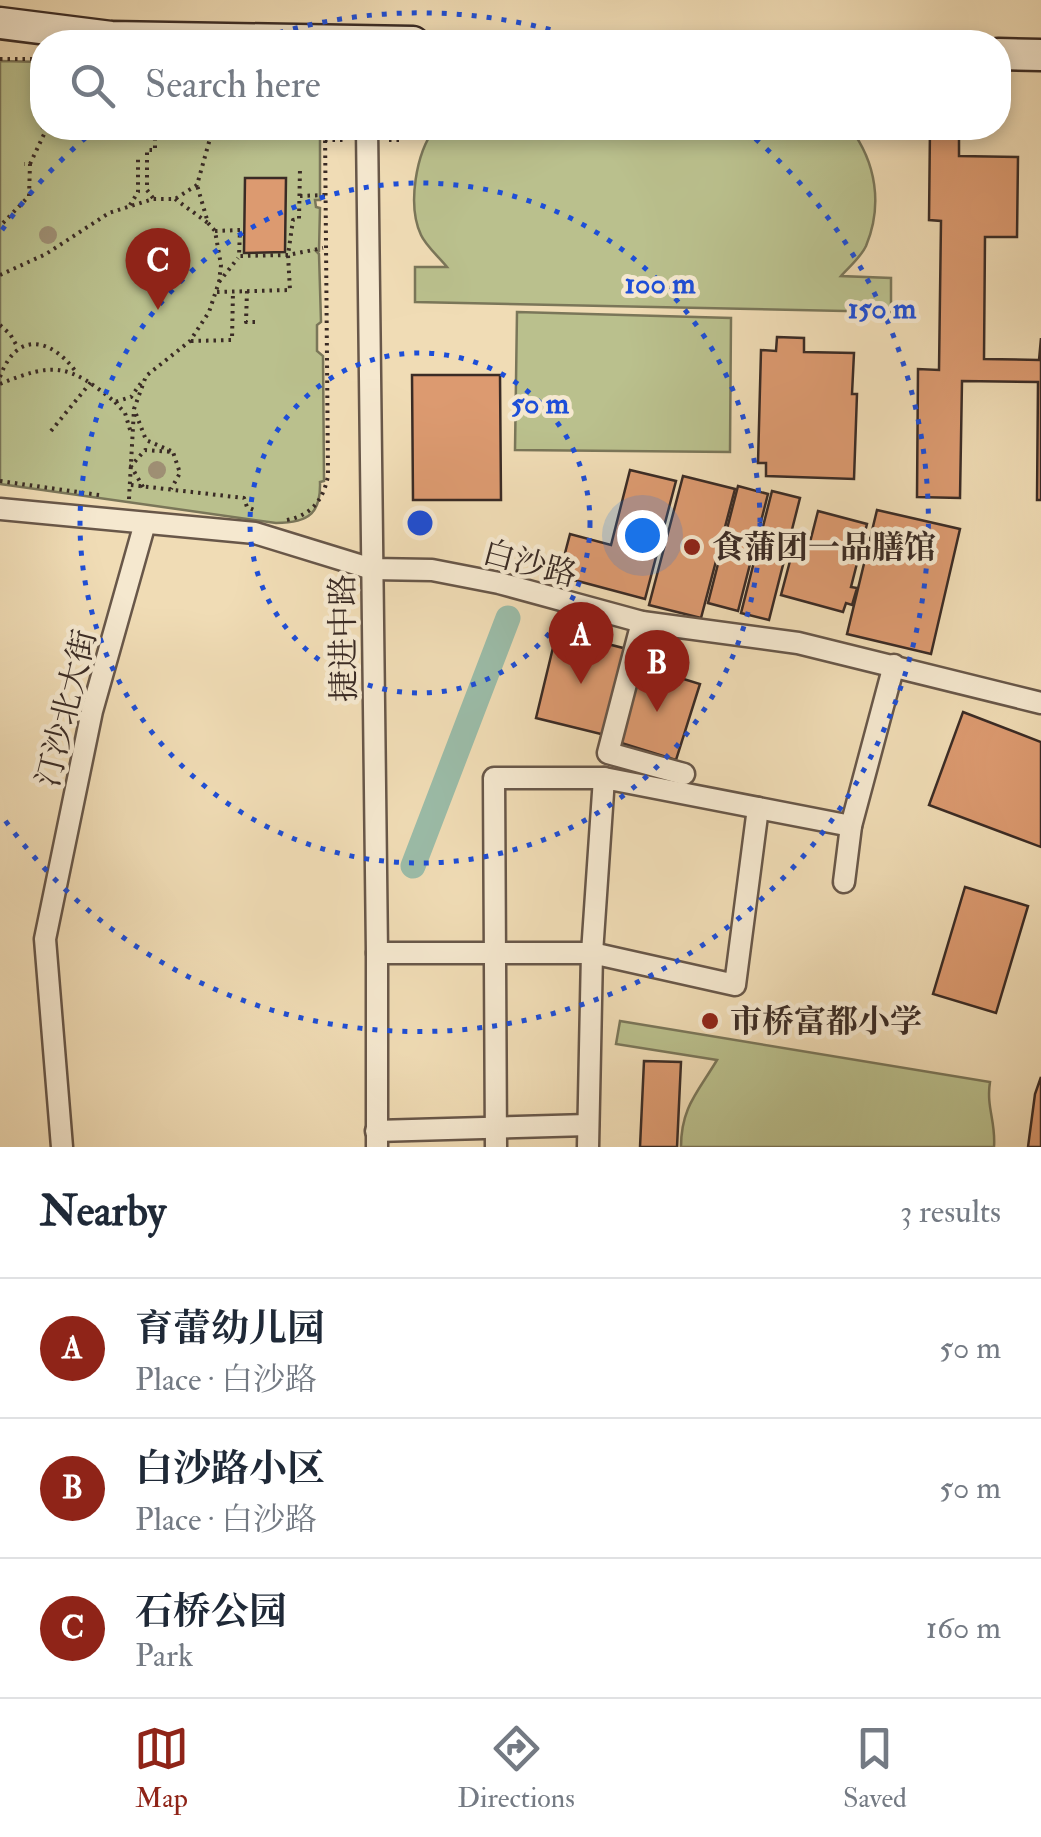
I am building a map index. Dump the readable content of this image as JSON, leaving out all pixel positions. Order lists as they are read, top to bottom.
{
  "streets": {
    "street": ["白沙路", "捷进中路", "汀沙北大街"]
  },
  "crossings": [
    ["白沙路", "捷进中路"],
    ["白沙路", "汀沙北大街"]
  ],
  "places": ["食蒲团一品膳馆", "市桥富都小学"],
  "page": {
    "search": "Search here",
    "pins": ["C", "A", "B"],
    "heading": ["Nearby", "3 results"],
    "list": [
      {
        "mark": "A",
        "name": "育蕾幼儿园",
        "note": "Place · 白沙路",
        "value": "50 m"
      },
      {
        "mark": "B",
        "name": "白沙路小区",
        "note": "Place · 白沙路",
        "value": "50 m"
      },
      {
        "mark": "C",
        "name": "石桥公园",
        "note": "Park",
        "value": "160 m"
      }
    ],
    "nav": ["Map", "Directions", "Saved"]
  },
  "rings": ["100 m", "150 m", "50 m"]
}
